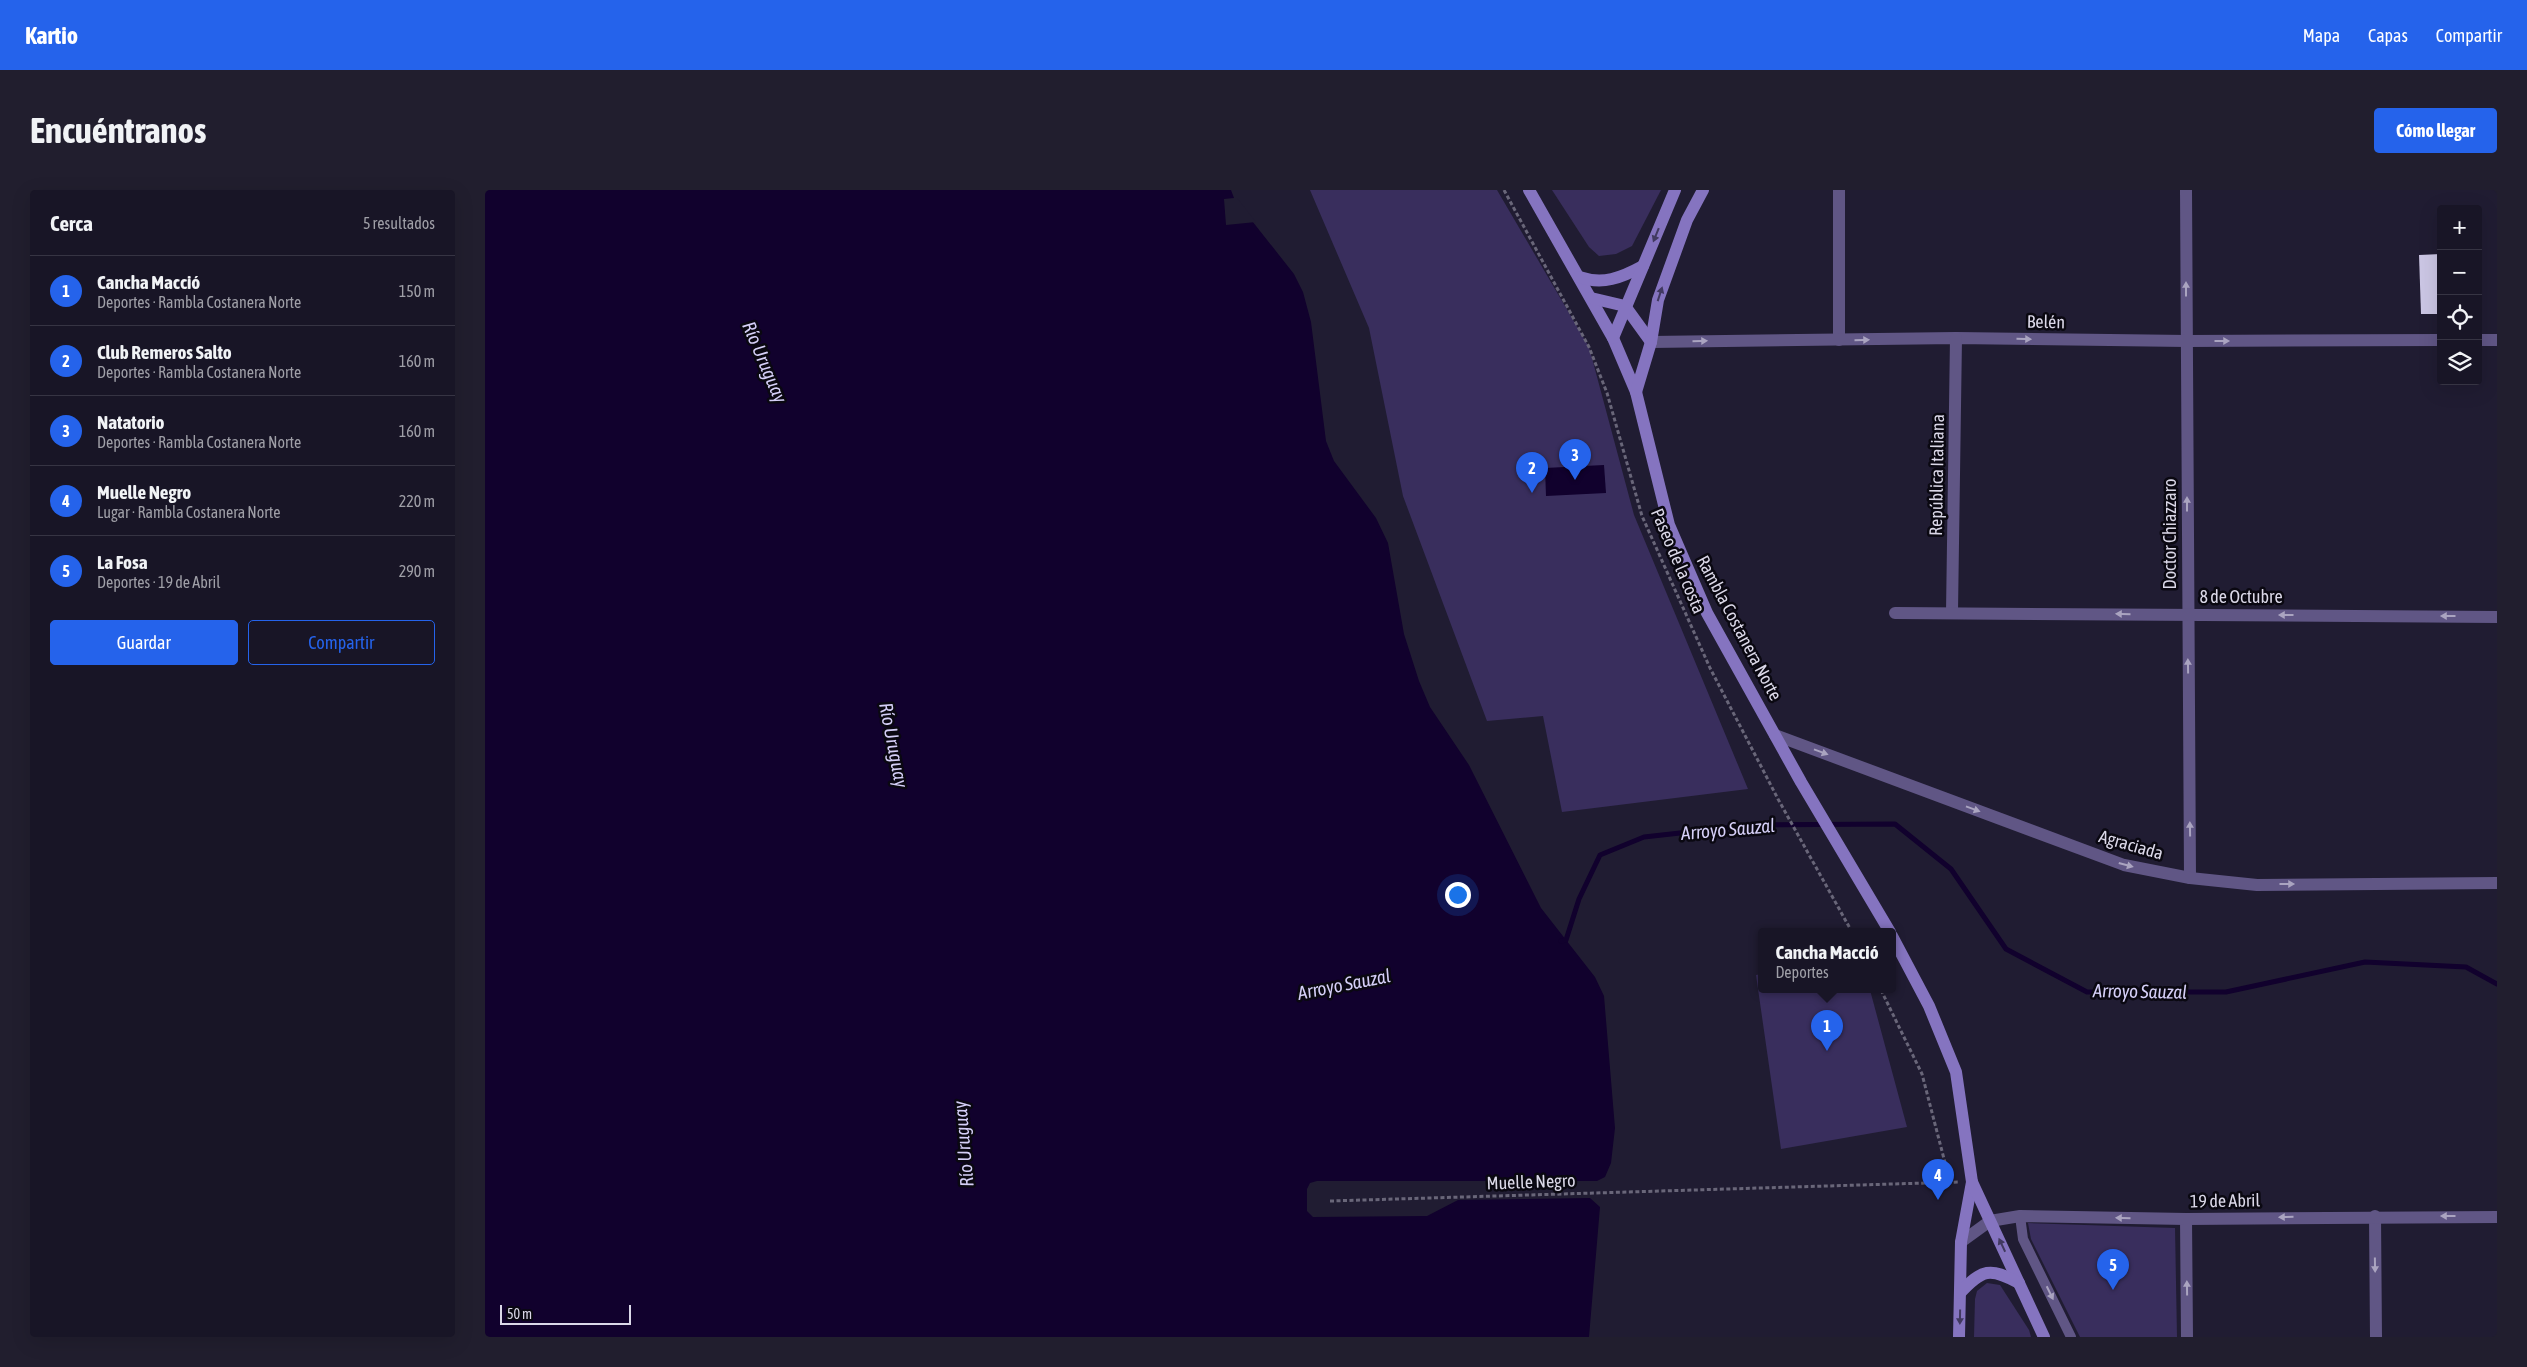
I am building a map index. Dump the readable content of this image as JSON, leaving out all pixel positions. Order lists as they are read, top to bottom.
{
  "streets": {
    "street": [
      "Belén",
      "República Italiana",
      "Doctor Chiazzaro",
      "8 de Octubre",
      "Rambla Costanera Norte",
      "Agraciada",
      "19 de Abril"
    ],
    "path": ["Paseo de la costa", "Muelle Negro"]
  },
  "crossings": [
    ["Belén", "República Italiana"],
    ["Belén", "Doctor Chiazzaro"],
    ["República Italiana", "8 de Octubre"],
    ["Doctor Chiazzaro", "8 de Octubre"],
    ["Doctor Chiazzaro", "Agraciada"],
    ["Rambla Costanera Norte", "Agraciada"],
    ["Rambla Costanera Norte", "Muelle Negro"],
    ["Rambla Costanera Norte", "19 de Abril"]
  ],
  "one_way": [
    "Belén",
    "Doctor Chiazzaro",
    "8 de Octubre",
    "Agraciada",
    "19 de Abril"
  ],
  "water": ["Río Uruguay", "Arroyo Sauzal"],
  "scale_bar": "50 m",
  "page": {
    "header": "Kartio",
    "nav": ["Mapa", "Capas", "Compartir"],
    "buttons": [
      "Cómo llegar",
      ["Guardar", "Compartir"]
    ],
    "title": "Encuéntranos",
    "heading": ["Cerca", "5 resultados"],
    "map_buttons": ["+", "−"],
    "list": [
      {
        "mark": "1",
        "name": "Cancha Macció",
        "note": "Deportes · Rambla Costanera Norte",
        "value": "150 m"
      },
      {
        "mark": "2",
        "name": "Club Remeros Salto",
        "note": "Deportes · Rambla Costanera Norte",
        "value": "160 m"
      },
      {
        "mark": "3",
        "name": "Natatorio",
        "note": "Deportes · Rambla Costanera Norte",
        "value": "160 m"
      },
      {
        "mark": "4",
        "name": "Muelle Negro",
        "note": "Lugar · Rambla Costanera Norte",
        "value": "220 m"
      },
      {
        "mark": "5",
        "name": "La Fosa",
        "note": "Deportes · 19 de Abril",
        "value": "290 m"
      }
    ],
    "pins": [
      "3",
      "2",
      "1",
      "4",
      "5"
    ],
    "popup": ["Cancha Macció", "Deportes"],
    "scale": "50 m"
  }
}
